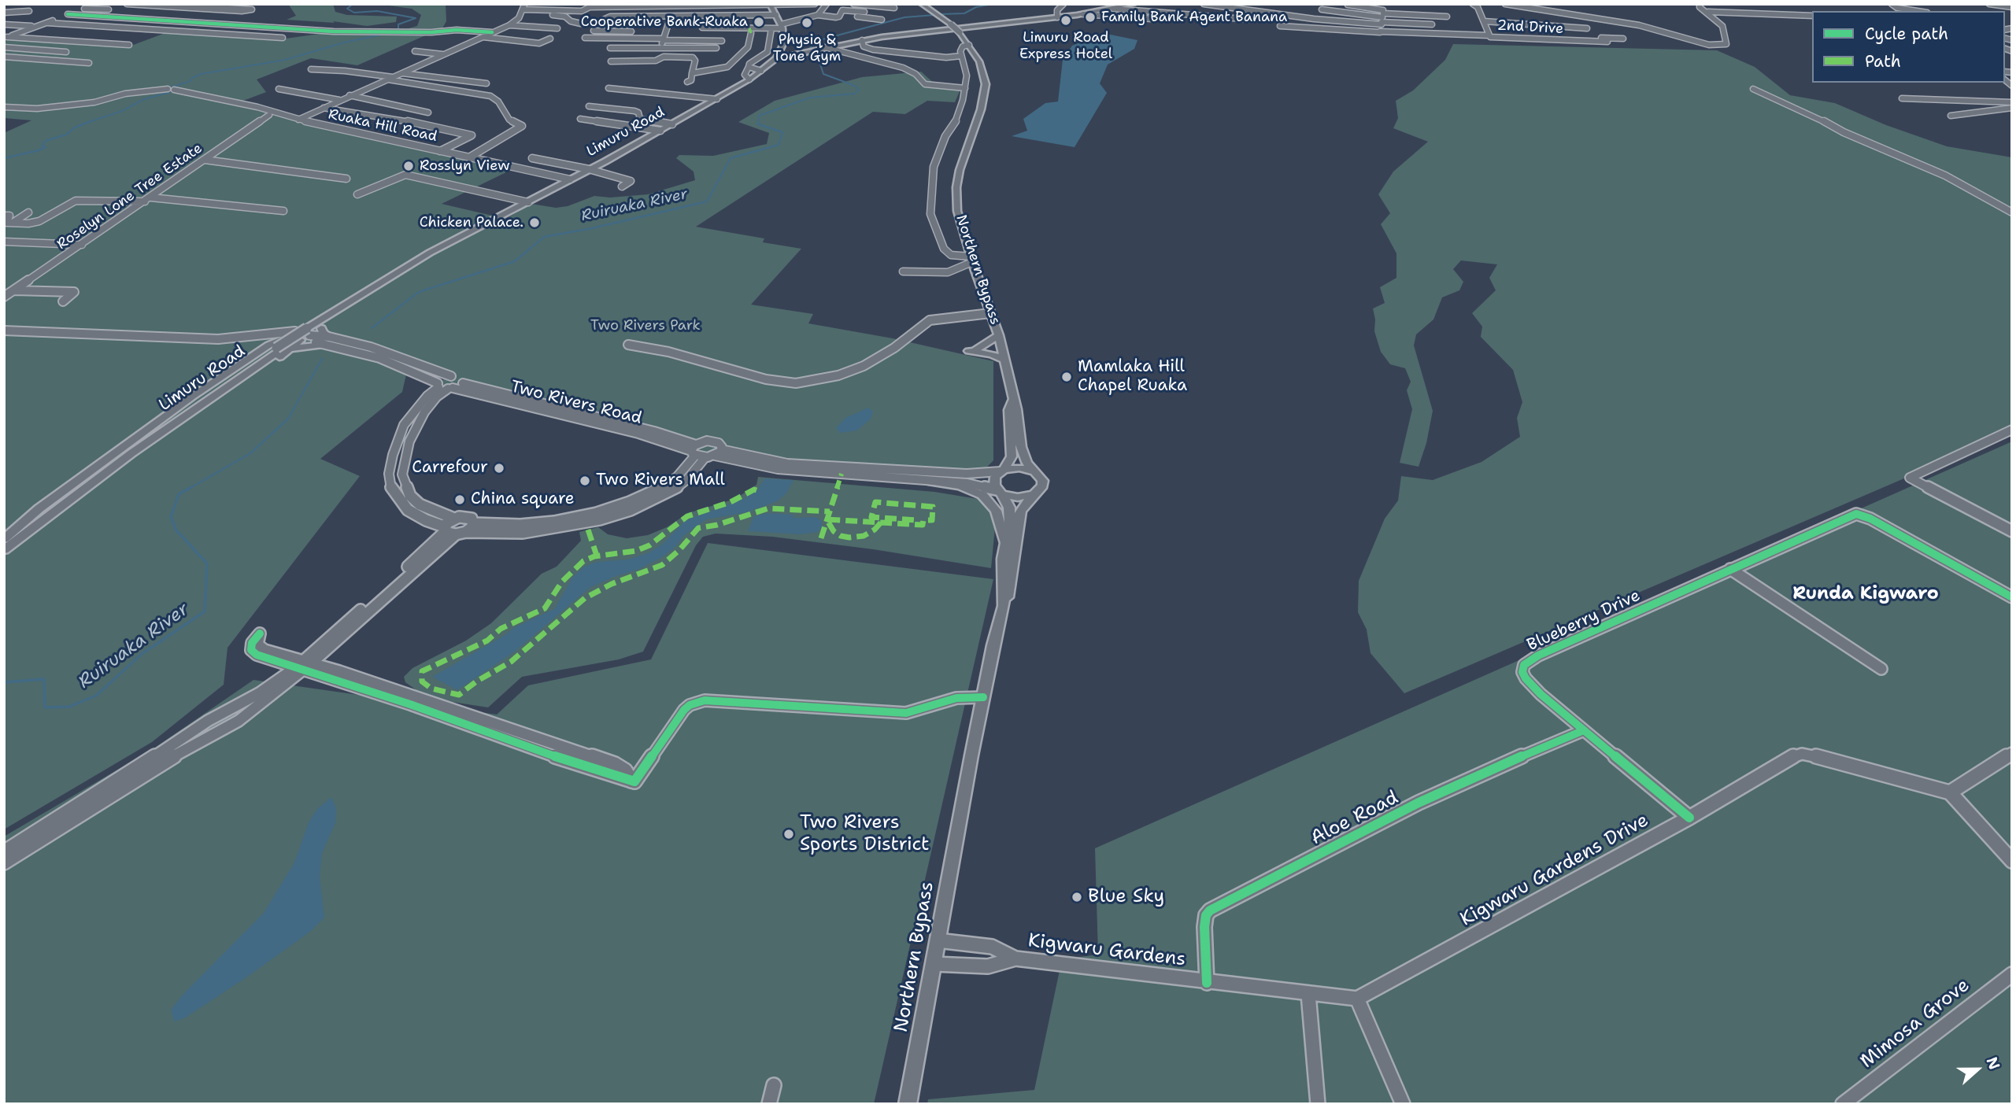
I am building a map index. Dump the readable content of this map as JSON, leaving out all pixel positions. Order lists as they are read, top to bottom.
{
  "streets": {
    "main road": ["Limuru Road", "Northern Bypass"],
    "street": [
      "2nd Drive",
      "Ruaka Hill Road",
      "Roselyn Lone Tree Estate",
      "Two Rivers Road",
      "Blueberry Drive",
      "Aloe Road",
      "Kigwaru Gardens Drive",
      "Kigwaru Gardens",
      "Mimosa Grove"
    ]
  },
  "crossings": [
    ["Ruaka Hill Road", "Limuru Road"],
    ["Northern Bypass", "Kigwaru Gardens"],
    ["Blueberry Drive", "Aloe Road"],
    ["Blueberry Drive", "Kigwaru Gardens Drive"],
    ["Aloe Road", "Kigwaru Gardens"],
    ["Kigwaru Gardens Drive", "Kigwaru Gardens"]
  ],
  "districts": ["Runda Kigwaro"],
  "water": ["Ruiruaka River"],
  "parks": ["Two Rivers Park"],
  "places": [
    "Family Bank Agent Banana",
    "Limuru Road Express Hotel",
    "Cooperative Bank-Ruaka",
    "Physiq & Tone Gym",
    "Rosslyn View",
    "Chicken Palace.",
    "Mamlaka Hill Chapel Ruaka",
    "Carrefour",
    "Two Rivers Mall",
    "China square",
    "Two Rivers Sports District",
    "Blue Sky"
  ],
  "legend": ["Cycle path", "Path"],
  "north": "right"
}
